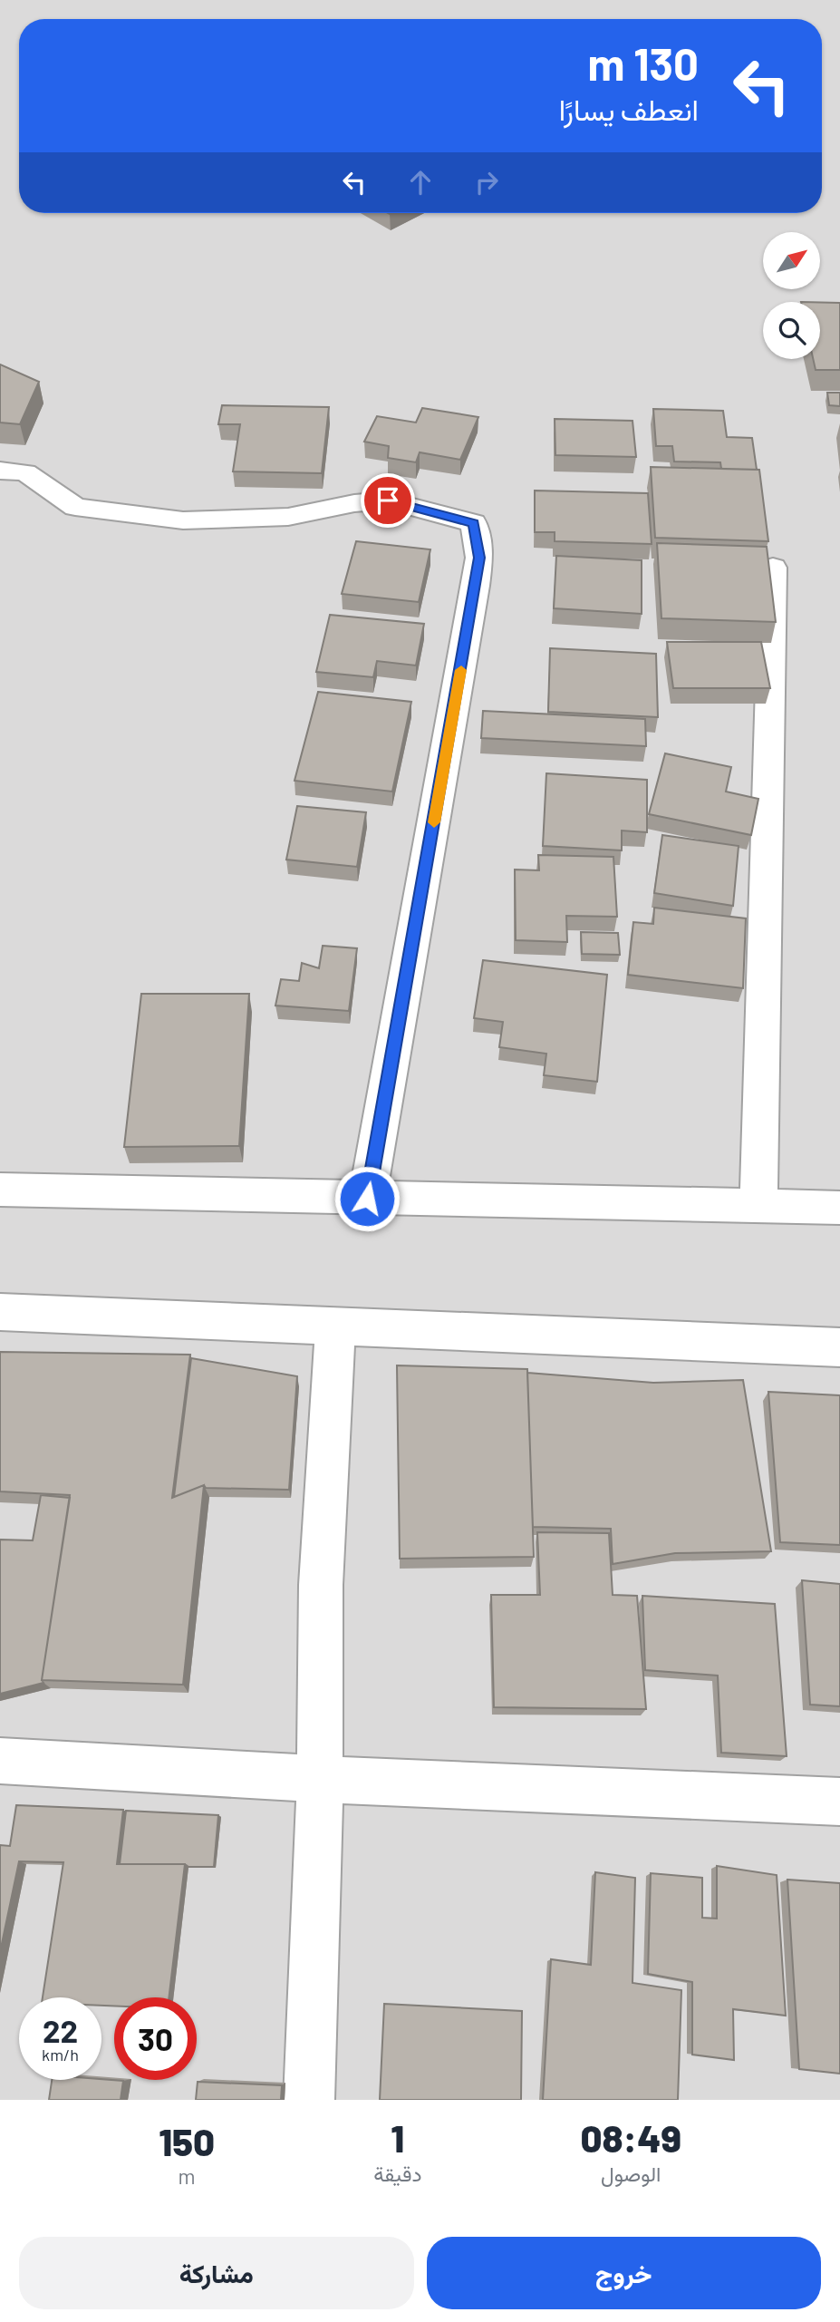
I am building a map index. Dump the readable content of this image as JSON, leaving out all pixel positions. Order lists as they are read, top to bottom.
{
  "north": "top right",
  "page": {
    "turn": ["130 m", "انعطف يسارًا"],
    "speed": "22 km/h",
    "limit": "30",
    "eta": [
      "08:49",
      "الوصول",
      "1",
      "دقيقة",
      "150",
      "m"
    ],
    "buttons": ["خروج", "مشاركة"]
  }
}
